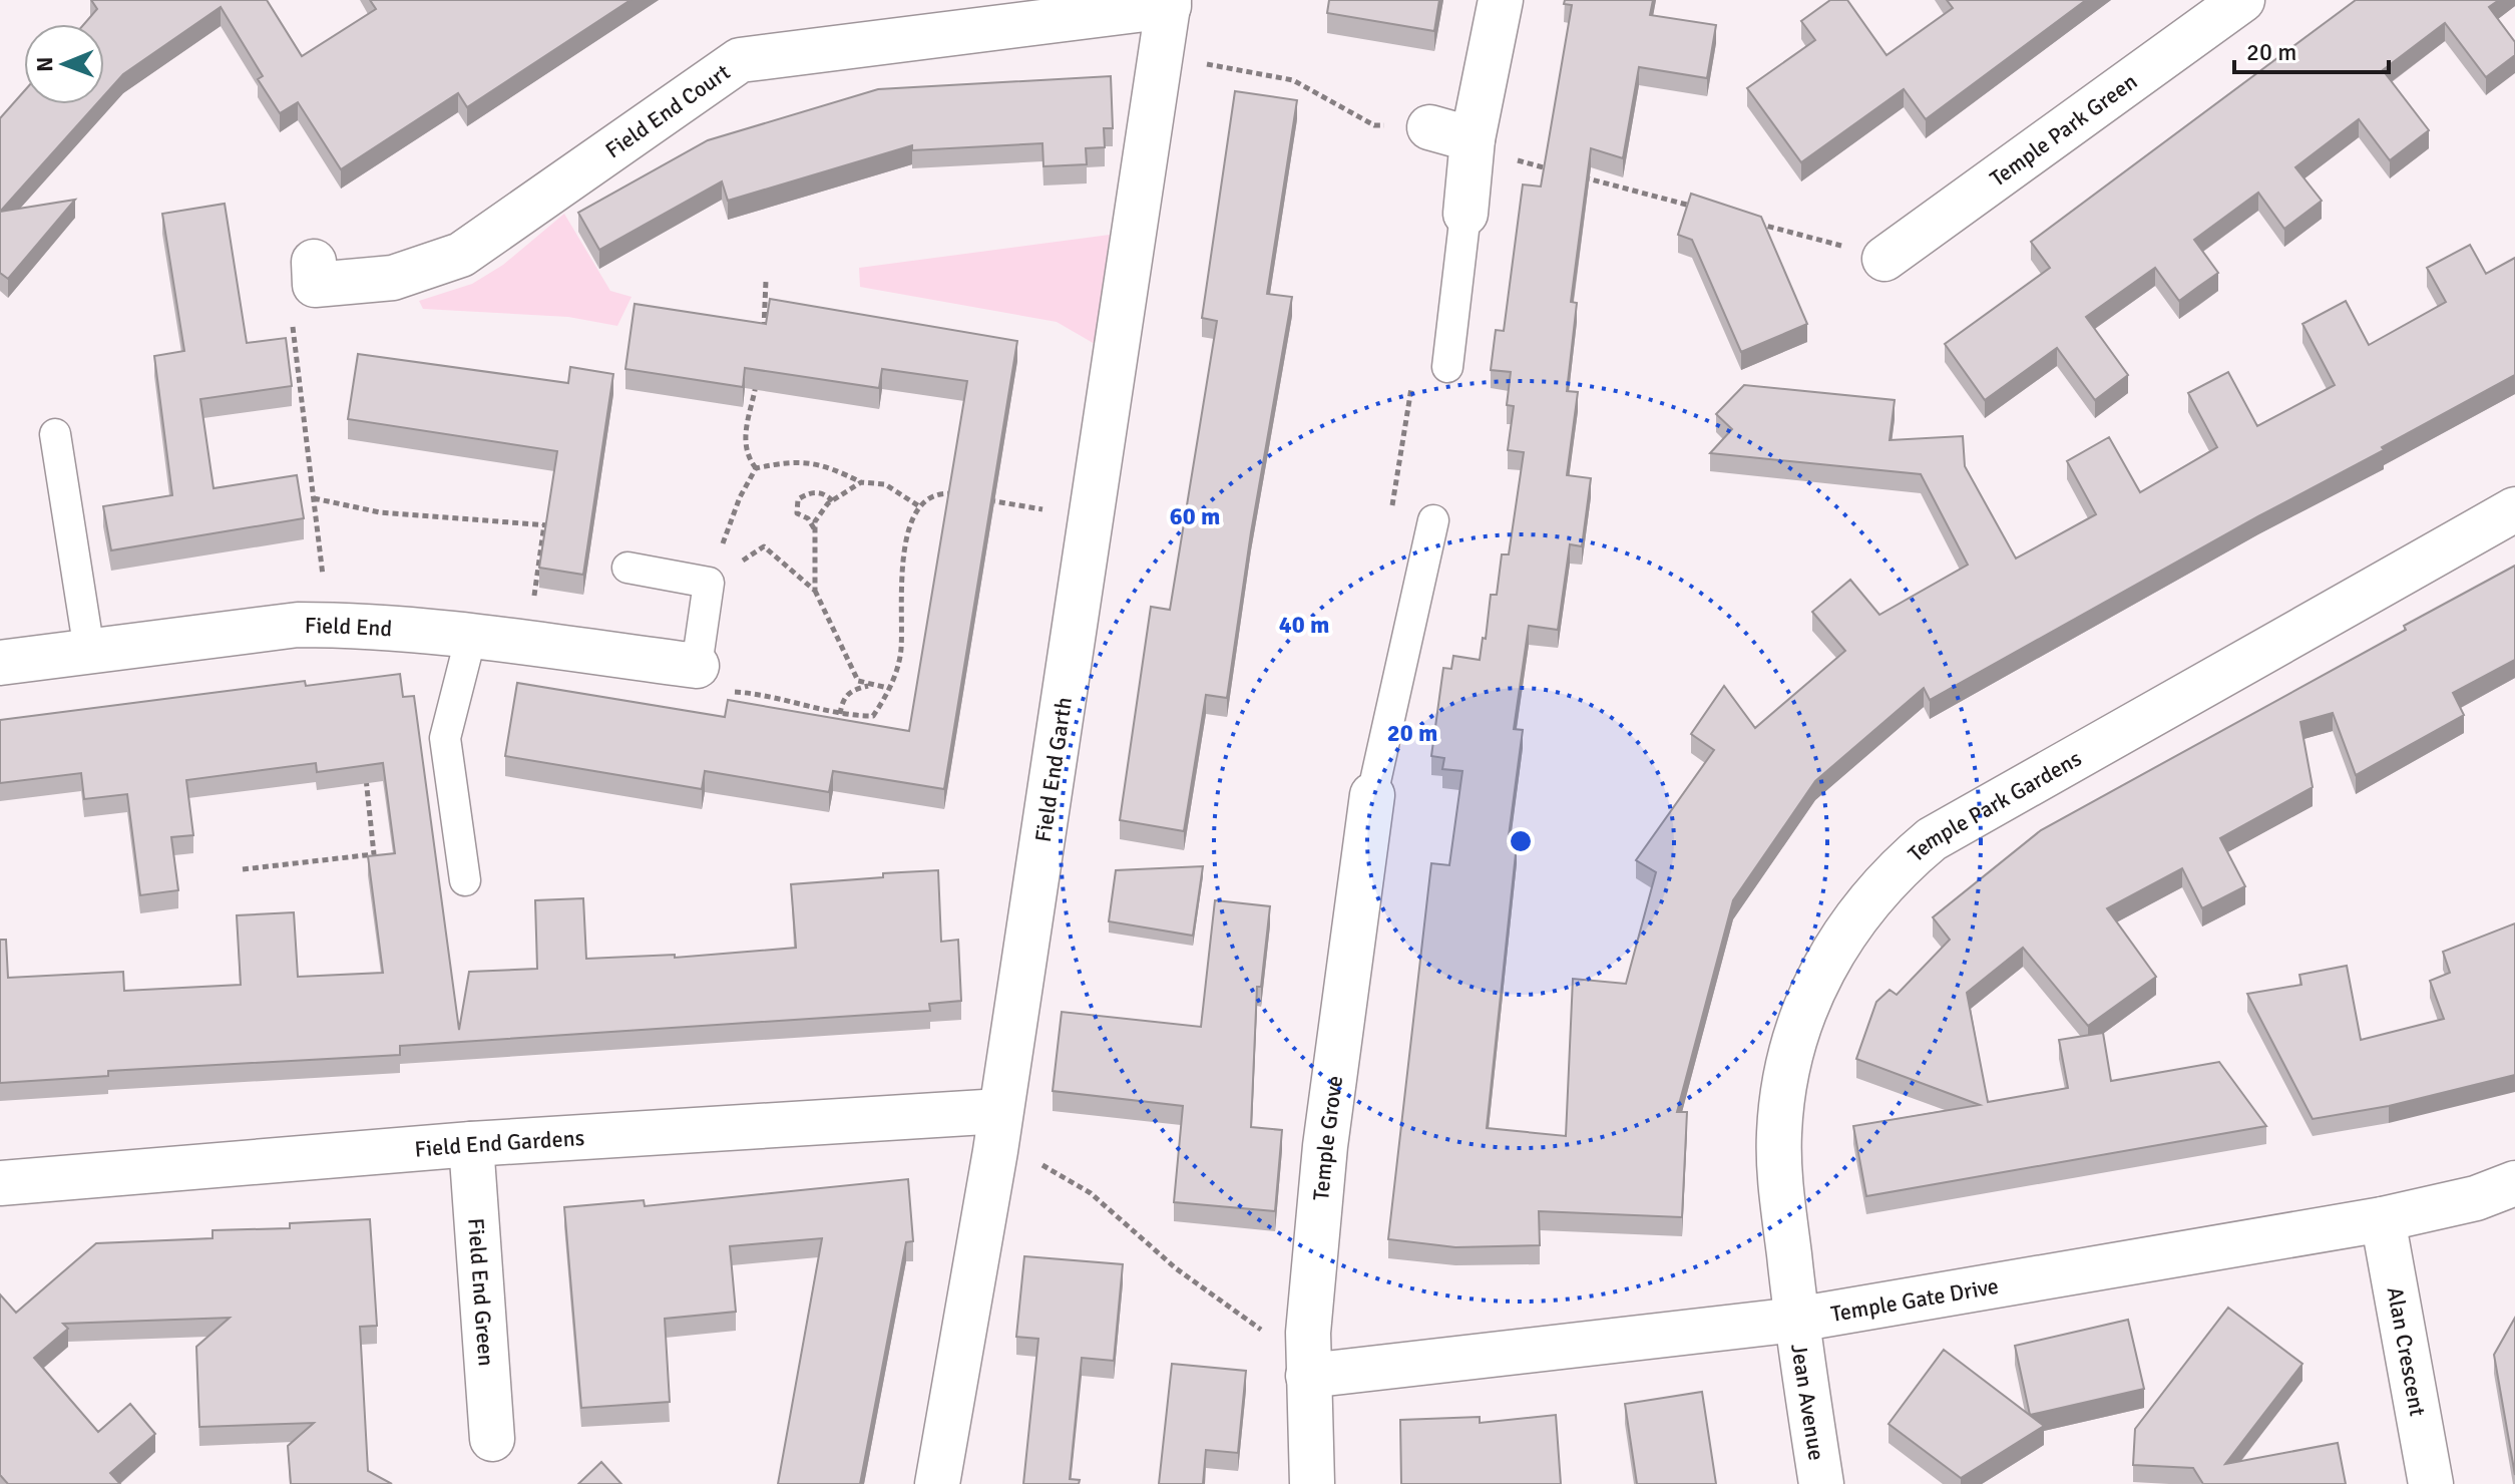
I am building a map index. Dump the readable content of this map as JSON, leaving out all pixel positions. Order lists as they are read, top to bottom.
{
  "streets": {
    "street": [
      "Field End Court",
      "Temple Park Green",
      "Field End",
      "Field End Garth",
      "Temple Park Gardens",
      "Temple Grove",
      "Field End Gardens",
      "Field End Green",
      "Temple Gate Drive",
      "Alan Crescent",
      "Jean Avenue"
    ]
  },
  "crossings": [
    ["Field End Court", "Field End Garth"],
    ["Field End Garth", "Field End Gardens"],
    ["Temple Park Gardens", "Temple Gate Drive"],
    ["Temple Park Gardens", "Jean Avenue"],
    ["Temple Grove", "Temple Gate Drive"],
    ["Field End Gardens", "Field End Green"],
    ["Temple Gate Drive", "Alan Crescent"],
    ["Temple Gate Drive", "Jean Avenue"]
  ],
  "scale_bar": "20 m",
  "north": "left",
  "rings": ["60 m", "40 m", "20 m"]
}
